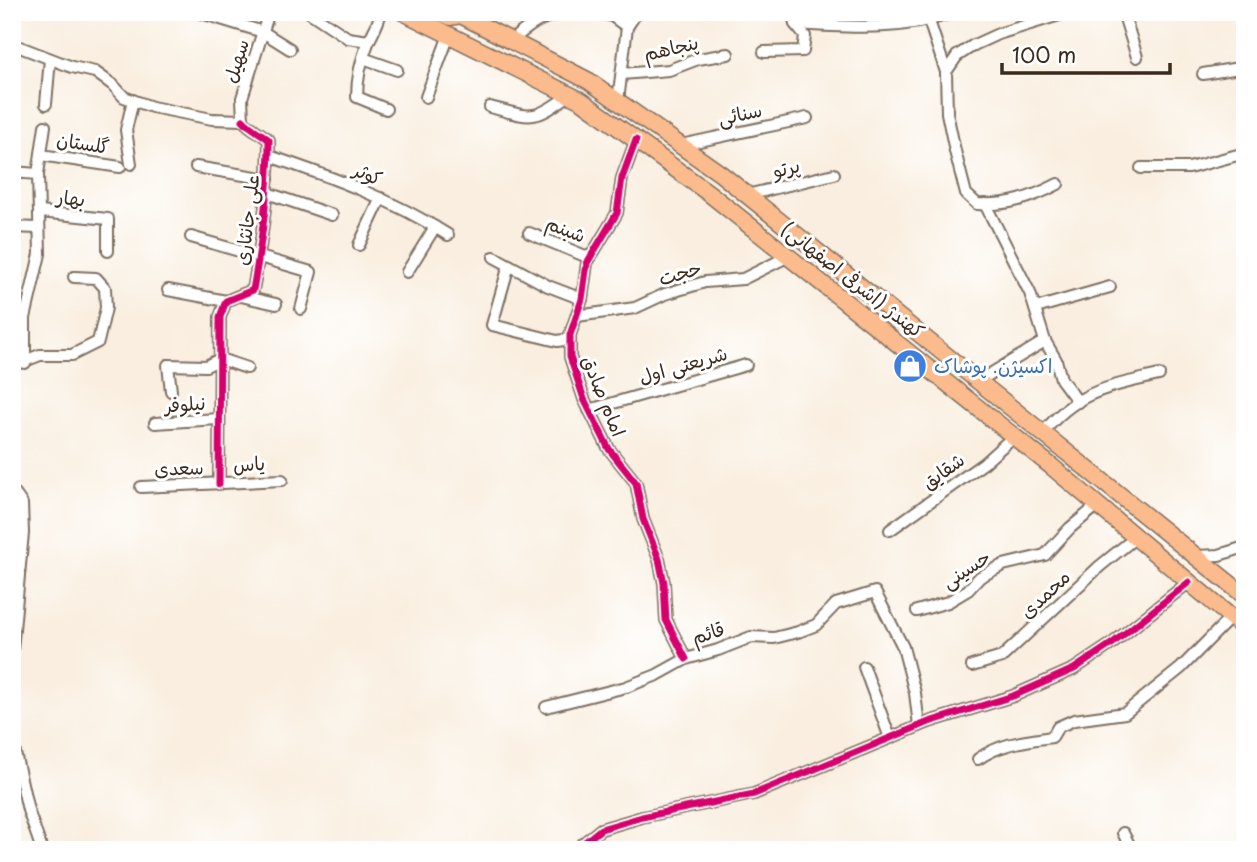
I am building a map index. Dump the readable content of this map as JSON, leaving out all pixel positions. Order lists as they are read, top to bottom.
{
  "streets": {
    "main road": ["کهندژ (اشرفی اصفهانی)"],
    "street": [
      "پنجاهم",
      "سهیل",
      "سنائی",
      "گلستان",
      "پرتو",
      "کوثر",
      "بهار",
      "علی جانثاری",
      "شبنم",
      "حجت",
      "شریعتی اول",
      "امام صادق",
      "نیلوفر",
      "یاس",
      "سعدی",
      "شقایق",
      "حسینی",
      "محمدی",
      "قائم"
    ]
  },
  "crossings": [
    ["سهیل", "علی جانثاری"],
    ["سنائی", "کهندژ (اشرفی اصفهانی)"],
    ["پرتو", "کهندژ (اشرفی اصفهانی)"],
    ["کوثر", "علی جانثاری"],
    ["شبنم", "امام صادق"],
    ["حجت", "کهندژ (اشرفی اصفهانی)"],
    ["حجت", "امام صادق"],
    ["کهندژ (اشرفی اصفهانی)", "امام صادق"],
    ["کهندژ (اشرفی اصفهانی)", "شقایق"],
    ["کهندژ (اشرفی اصفهانی)", "حسینی"],
    ["کهندژ (اشرفی اصفهانی)", "محمدی"],
    ["شریعتی اول", "امام صادق"],
    ["امام صادق", "قائم"],
    ["یاس", "سعدی"]
  ],
  "places": {
    "shop": ["اکسیژن. پوشاک"]
  },
  "scale_bar": "100 m"
}
